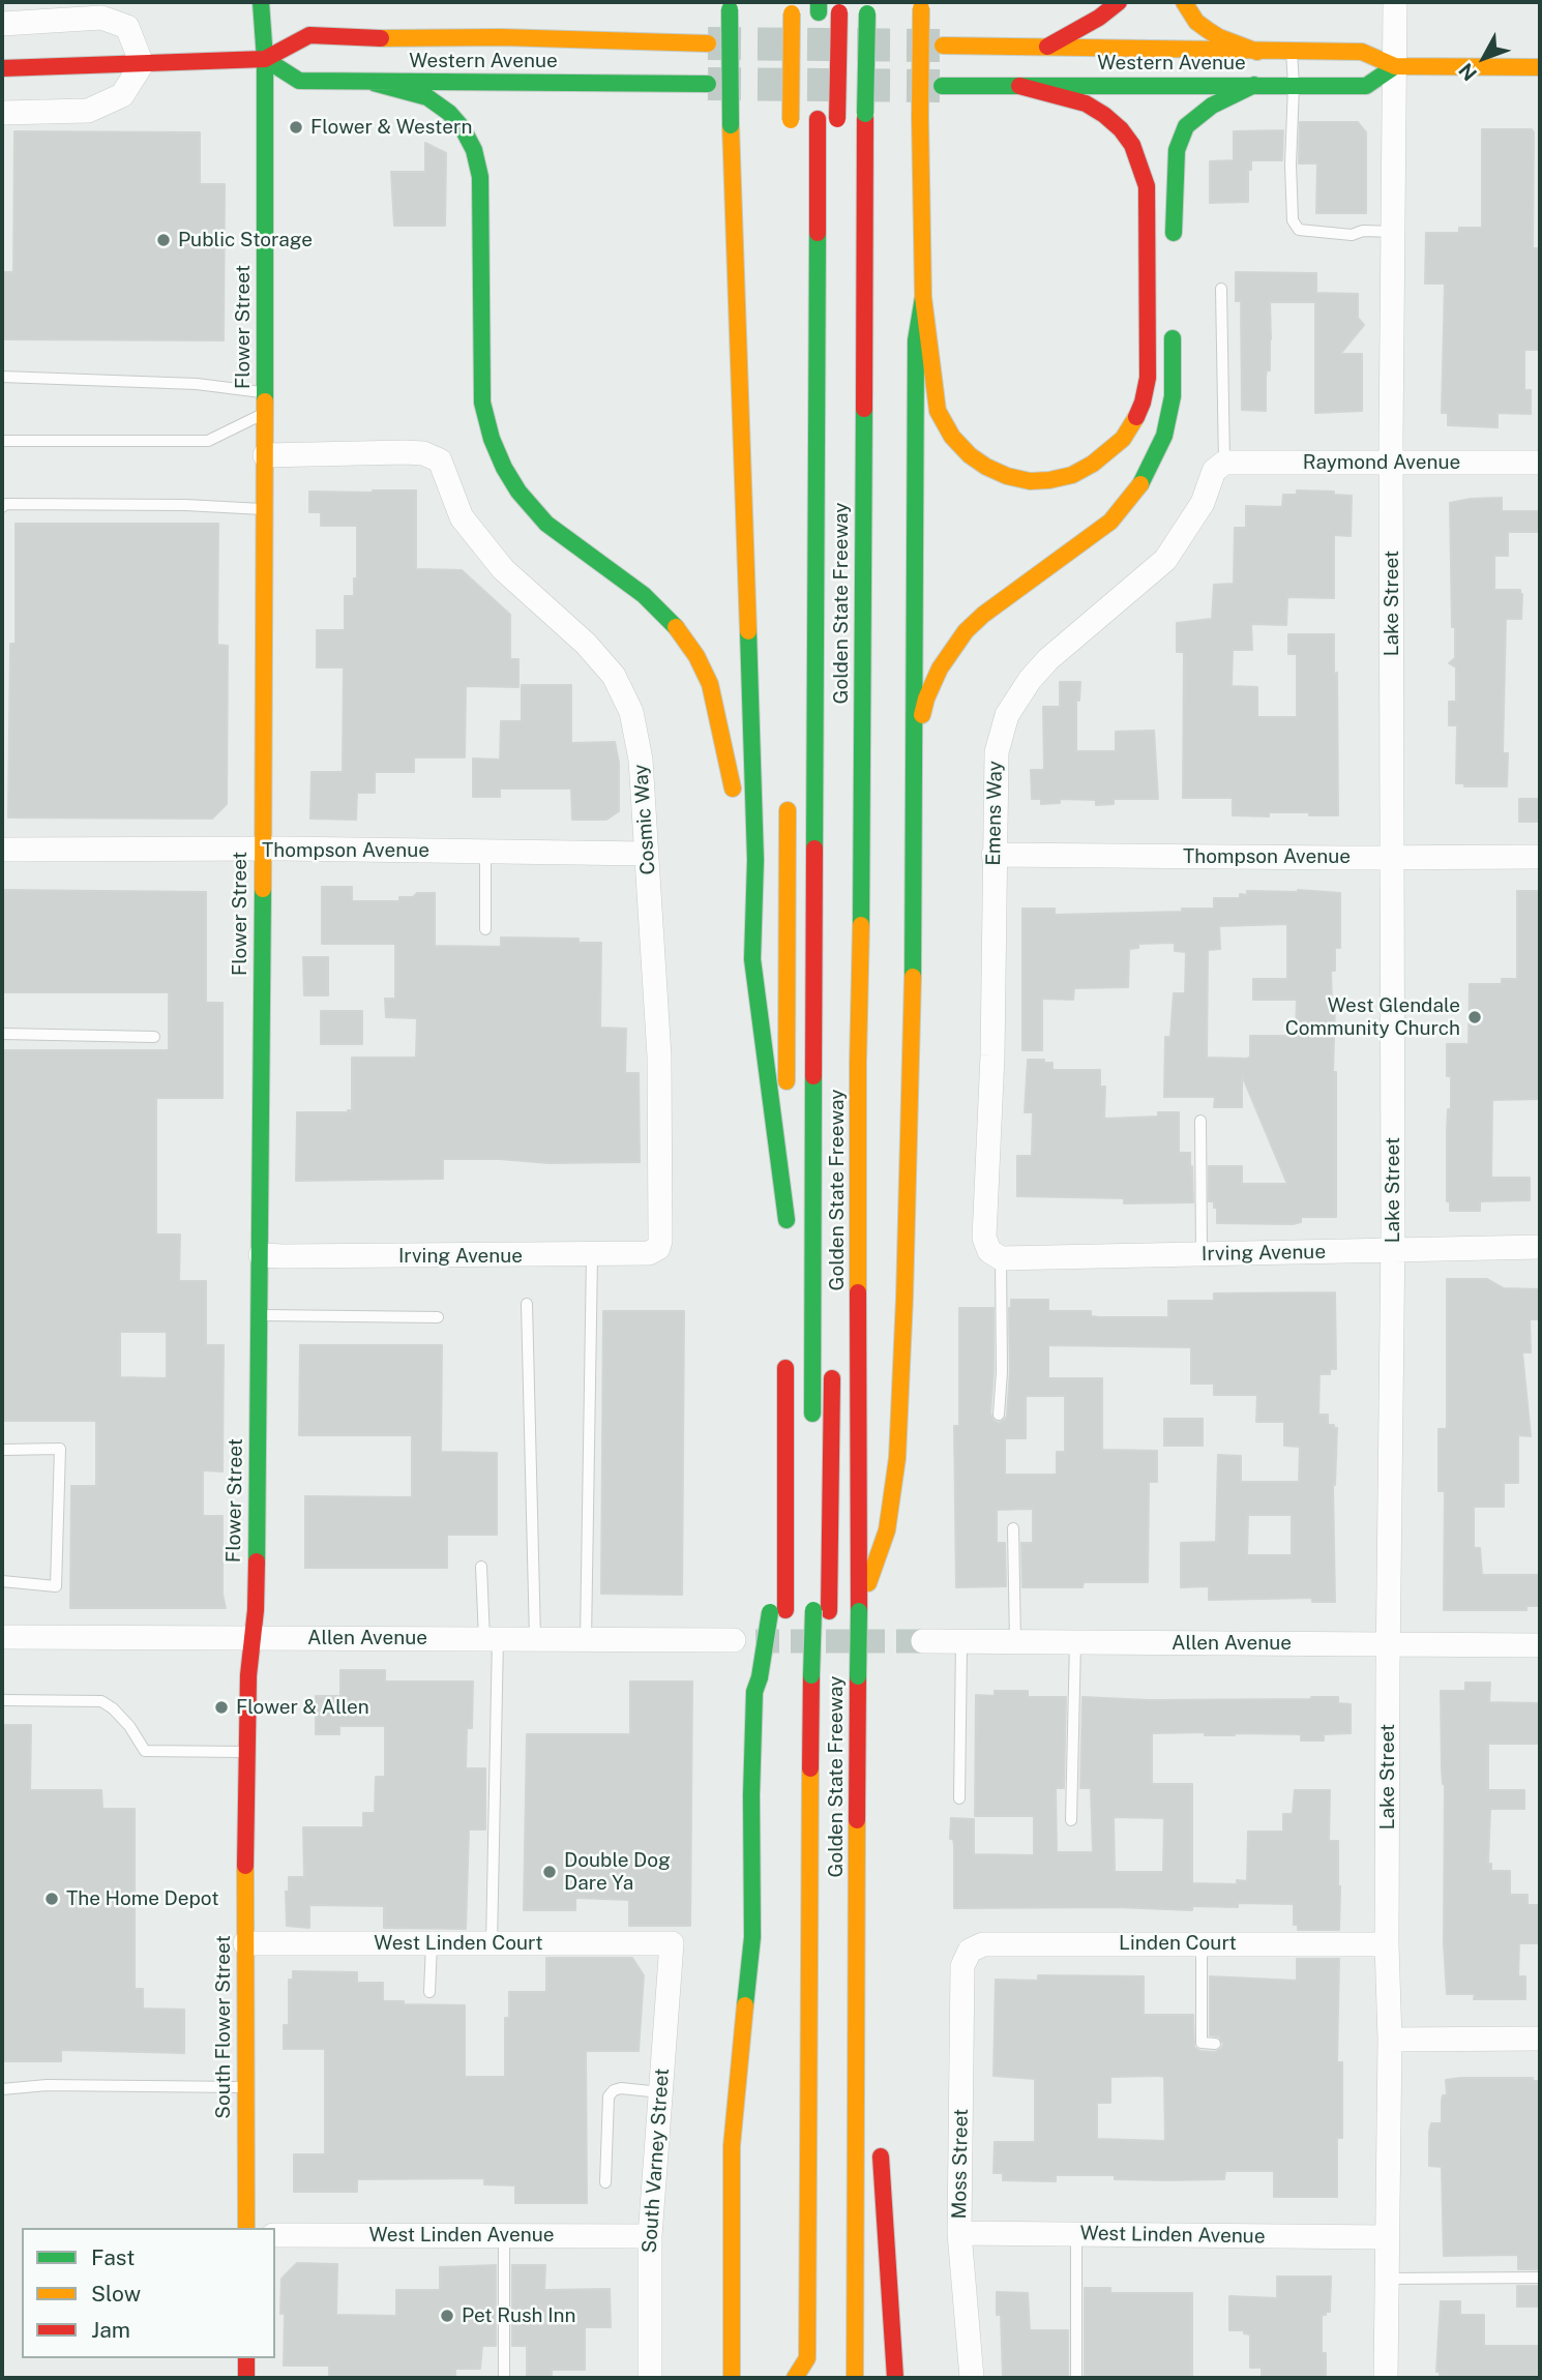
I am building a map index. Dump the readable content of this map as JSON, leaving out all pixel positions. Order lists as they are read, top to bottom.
{
  "streets": {
    "main road": [
      "Western Avenue",
      "Flower Street",
      "Golden State Freeway",
      "South Flower Street"
    ],
    "street": [
      "Raymond Avenue",
      "Lake Street",
      "Emens Way",
      "Cosmic Way",
      "Thompson Avenue",
      "Irving Avenue",
      "Allen Avenue",
      "West Linden Court",
      "Linden Court",
      "South Varney Street",
      "Moss Street",
      "West Linden Avenue"
    ]
  },
  "crossings": [
    ["Western Avenue", "Flower Street"],
    ["Western Avenue", "Lake Street"],
    ["Flower Street", "Cosmic Way"],
    ["Flower Street", "Thompson Avenue"],
    ["Flower Street", "Irving Avenue"],
    ["Flower Street", "Allen Avenue"],
    ["Flower Street", "South Flower Street"],
    ["Raymond Avenue", "Lake Street"],
    ["Raymond Avenue", "Emens Way"],
    ["Lake Street", "Thompson Avenue"],
    ["Lake Street", "Irving Avenue"],
    ["Lake Street", "Allen Avenue"],
    ["Lake Street", "Linden Court"],
    ["Lake Street", "West Linden Avenue"],
    ["Emens Way", "Thompson Avenue"],
    ["Emens Way", "Irving Avenue"],
    ["Cosmic Way", "Thompson Avenue"],
    ["Cosmic Way", "Irving Avenue"],
    ["West Linden Court", "South Flower Street"],
    ["West Linden Court", "South Varney Street"],
    ["Linden Court", "Moss Street"],
    ["South Varney Street", "West Linden Avenue"],
    ["Moss Street", "West Linden Avenue"]
  ],
  "places": [
    "Flower & Western",
    "Public Storage",
    "West Glendale Community Church",
    "Flower & Allen",
    "Double Dog Dare Ya",
    "The Home Depot",
    "Pet Rush Inn"
  ],
  "legend": ["Fast", "Slow", "Jam"],
  "north": "bottom left"
}
